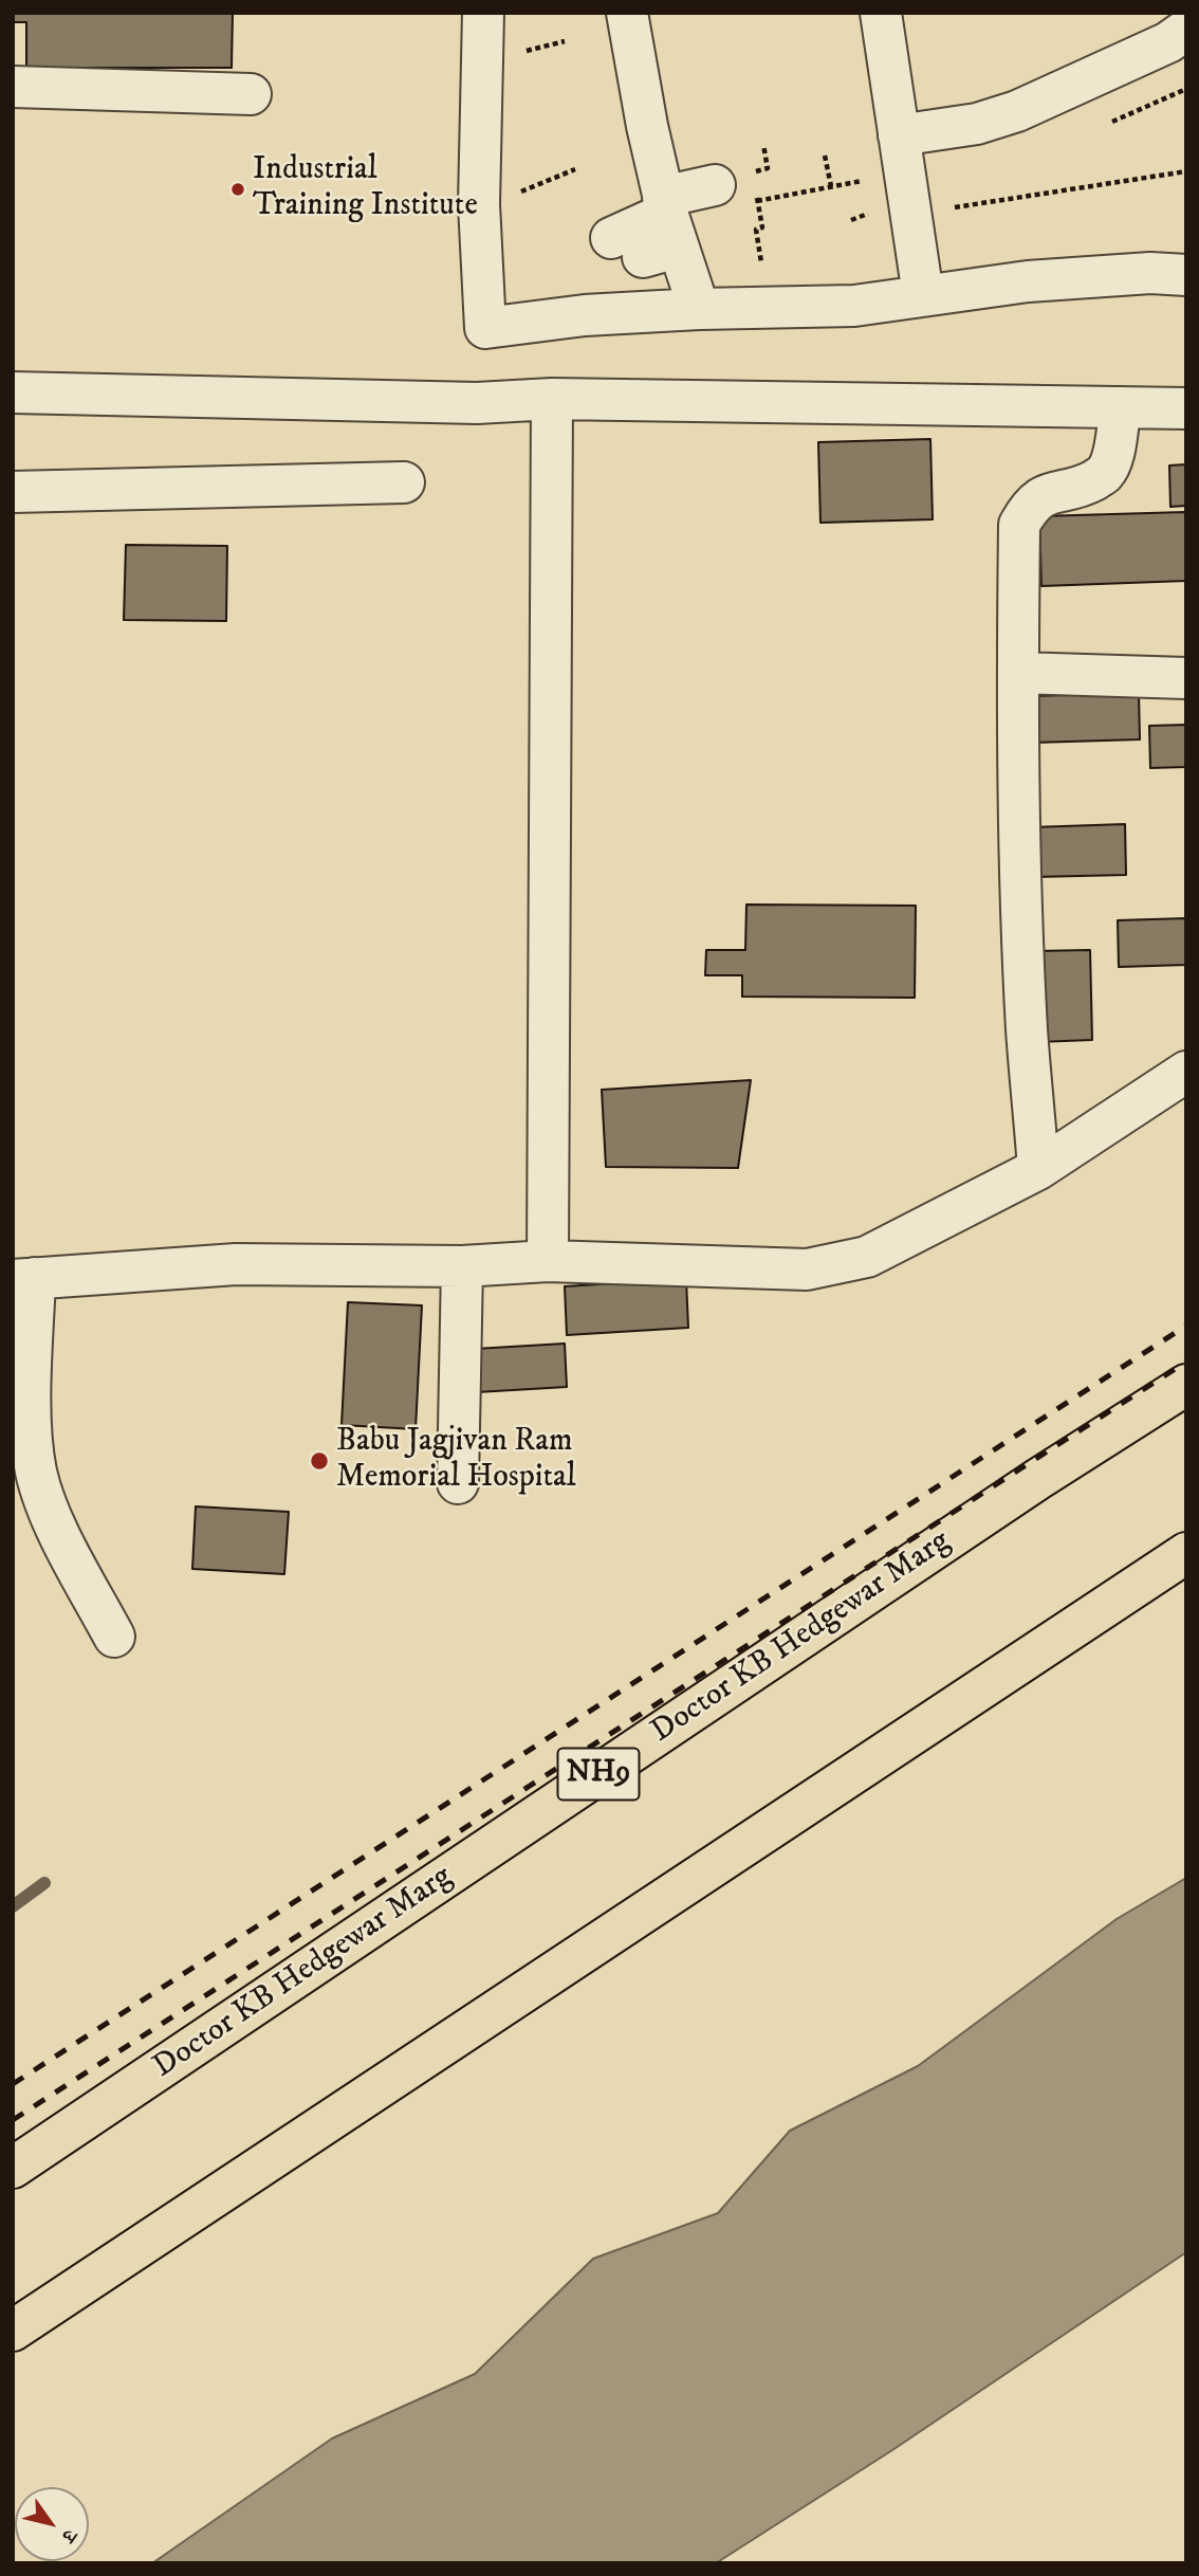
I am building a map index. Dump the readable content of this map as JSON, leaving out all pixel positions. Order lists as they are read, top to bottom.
{
  "streets": {
    "highway": ["Doctor KB Hedgewar Marg", "NH9"]
  },
  "places": ["Industrial Training Institute", "Babu Jagjivan Ram Memorial Hospital"],
  "north": "bottom right"
}
